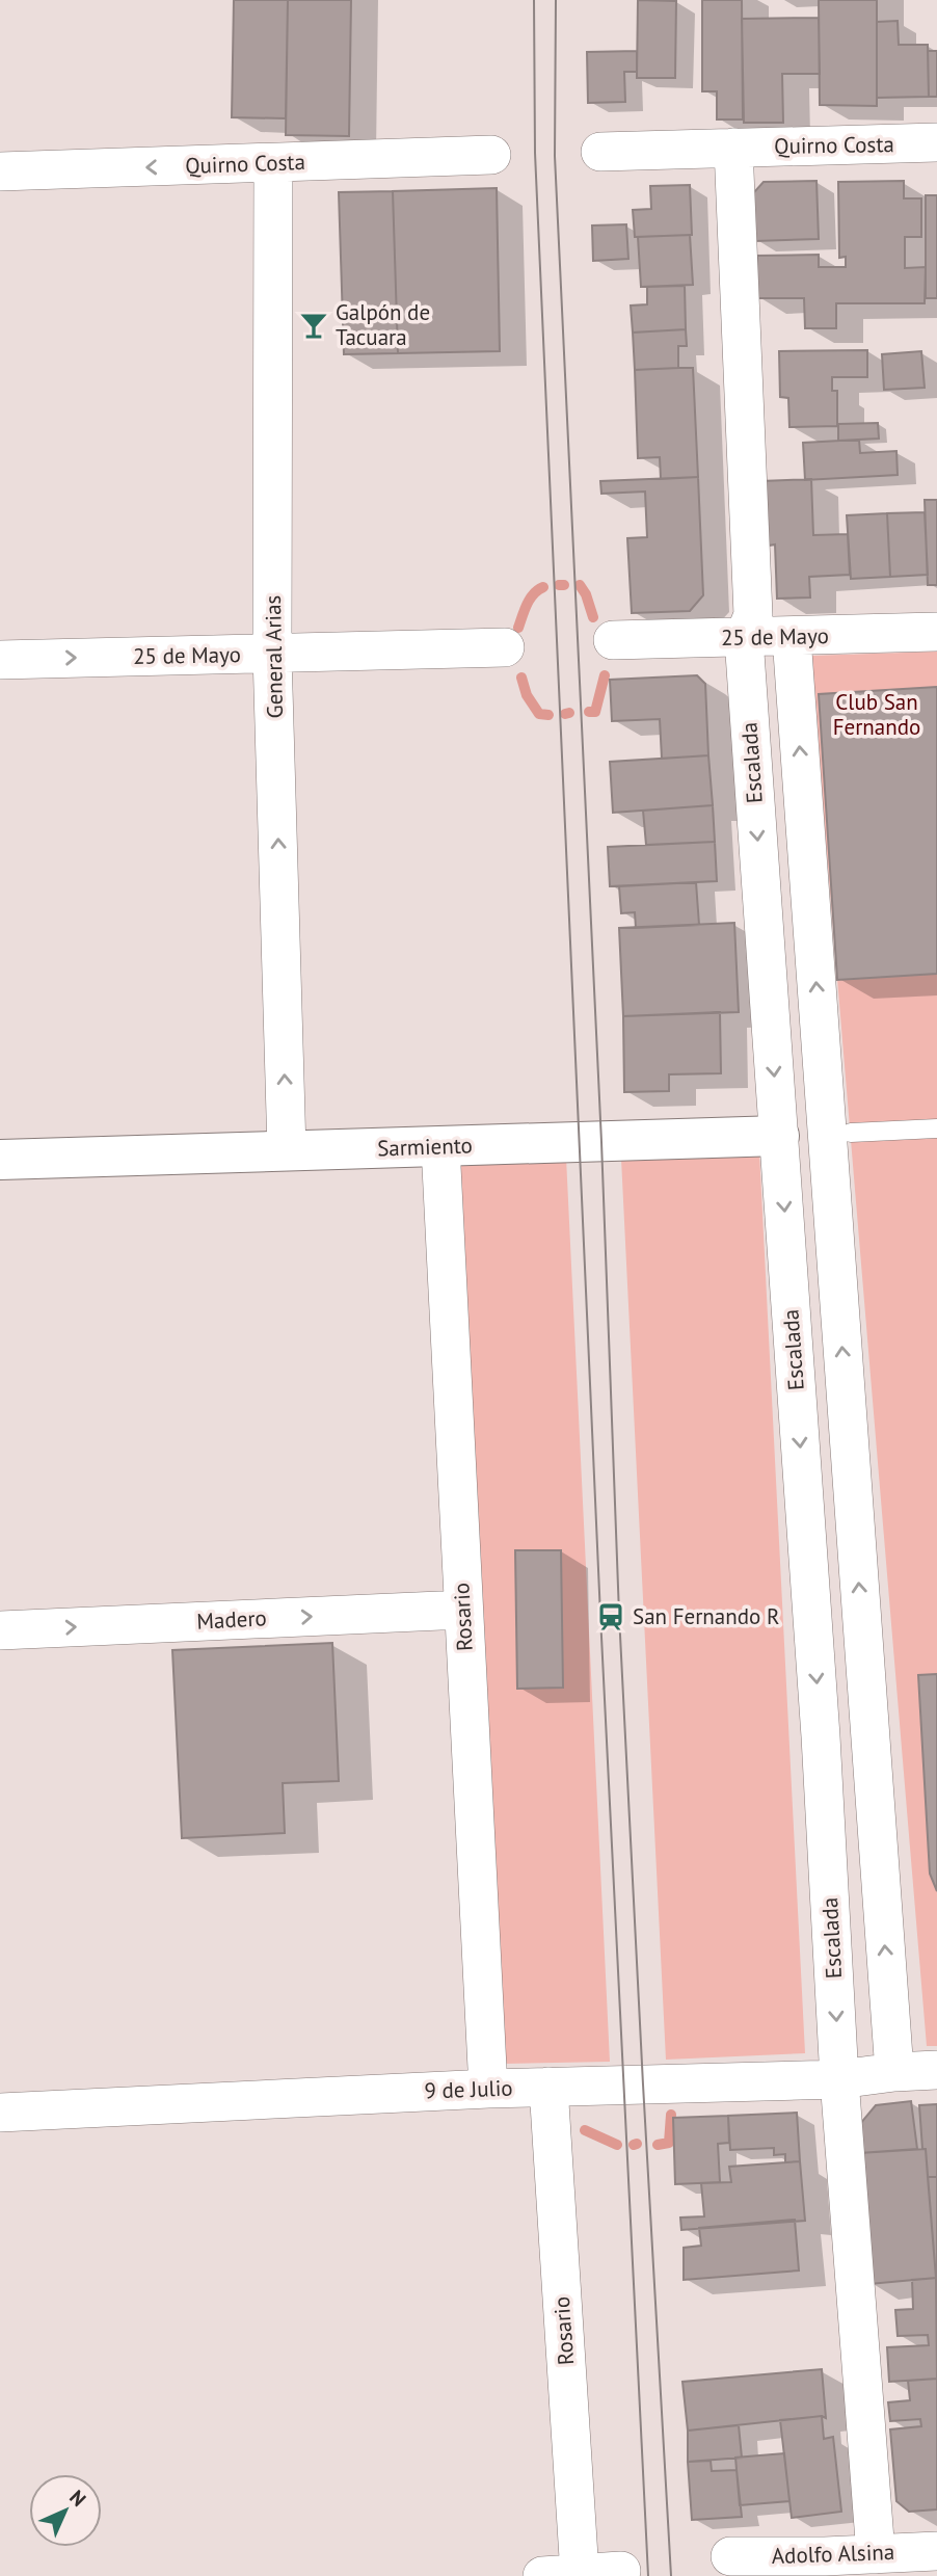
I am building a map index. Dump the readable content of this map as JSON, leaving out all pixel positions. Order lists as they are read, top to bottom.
{
  "streets": {
    "street": [
      "Quirno Costa",
      "25 de Mayo",
      "General Arias",
      "Escalada",
      "Sarmiento",
      "Rosario",
      "Madero",
      "9 de Julio",
      "Adolfo Alsina"
    ]
  },
  "crossings": [
    ["Quirno Costa", "General Arias"],
    ["Quirno Costa", "Escalada"],
    ["25 de Mayo", "General Arias"],
    ["25 de Mayo", "Escalada"],
    ["General Arias", "Sarmiento"],
    ["Escalada", "Sarmiento"],
    ["Escalada", "9 de Julio"],
    ["Escalada", "Adolfo Alsina"],
    ["Sarmiento", "Rosario"],
    ["Rosario", "Madero"],
    ["Rosario", "9 de Julio"]
  ],
  "one_way": ["General Arias", "Madero"],
  "parks": ["Club San Fernando"],
  "places": {
    "bar": ["Galpón de Tacuara"],
    "station": ["San Fernando R"]
  },
  "north": "top right"
}
